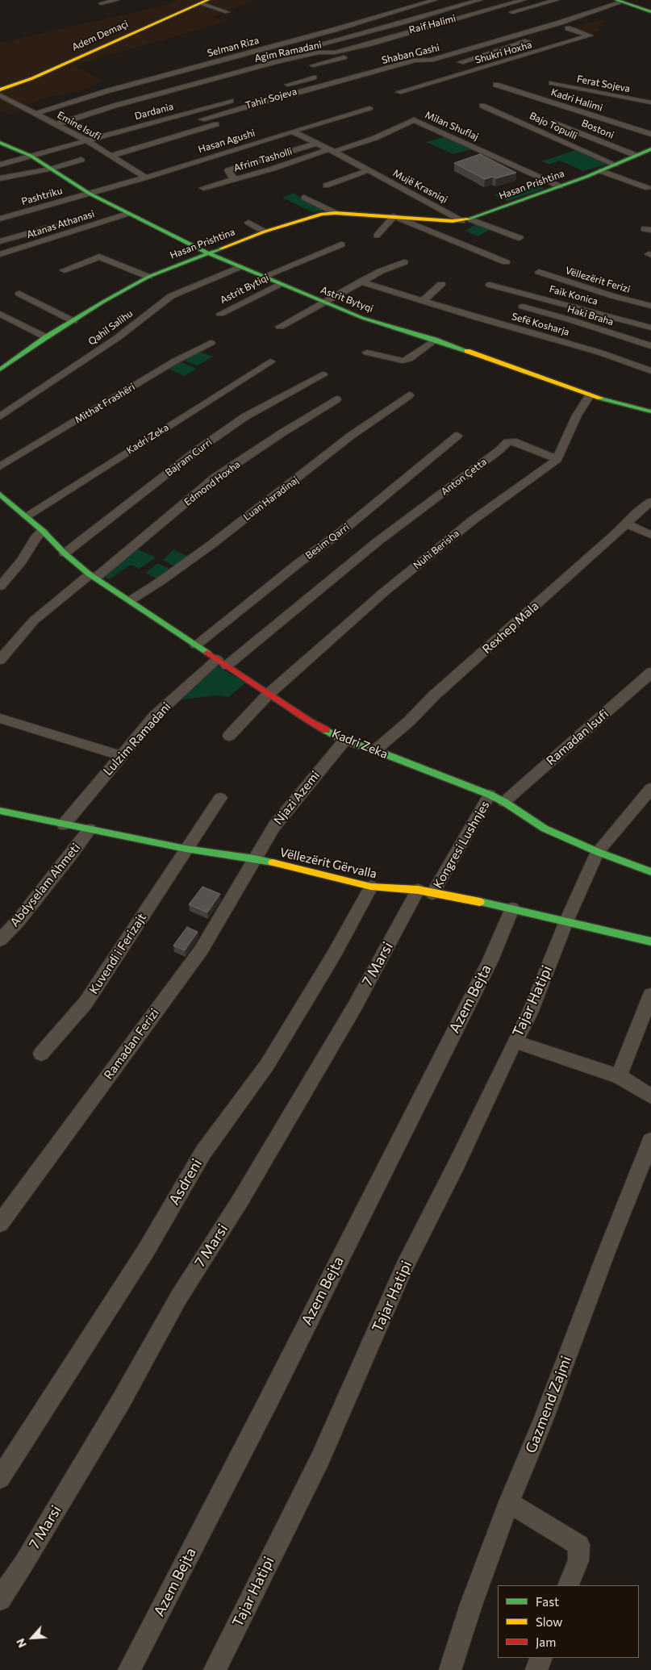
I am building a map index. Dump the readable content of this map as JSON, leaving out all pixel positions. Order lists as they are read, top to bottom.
{
  "streets": {
    "street": [
      "Raif Halimi",
      "Adem Demaçi",
      "Selman Riza",
      "Agim Ramadani",
      "Shukri Hoxha",
      "Shaban Gashi",
      "Ferat Sojeva",
      "Kadri Halimi",
      "Dardania",
      "Emine Isufi",
      "Milan Shuflaj",
      "Bajo Topulli",
      "Bostoni",
      "Hasan Agushi",
      "Afrim Tasholli",
      "Hasan Prishtina",
      "Mujë Krasniqi",
      "Pashtriku",
      "Atanas Athanasi",
      "Vëllezërit Ferizi",
      "Astrit Bytiqi",
      "Faik Konica",
      "Astrit Bytyqi",
      "Haki Braha",
      "Sefë Kosharja",
      "Qahil Salihu",
      "Mithat Frashëri",
      "Kadri Zeka",
      "Bajram Curri",
      "Anton Çetta",
      "Edmond Hoxha",
      "Luan Haradinaj",
      "Besim Qarri",
      "Nuhi Berisha",
      "Rexhep Mala",
      "Ramadan Isufi",
      "Lulzim Ramadani",
      "Njazi Azemi",
      "Kongresi Lushnjes",
      "Vëllezërit Gërvalla",
      "Abdyselam Ahmeti",
      "Kuvendi i Ferizajt",
      "7 Marsi",
      "Azem Bejta",
      "Tajar Hatipi",
      "Ramadan Ferizi",
      "Asdreni",
      "Gazmend Zajmi"
    ]
  },
  "crossings": [
    ["Selman Riza", "Emine Isufi"],
    ["Agim Ramadani", "Emine Isufi"],
    ["Dardania", "Emine Isufi"],
    ["Dardania", "Astrit Bytyqi"],
    ["Emine Isufi", "Hasan Agushi"],
    ["Milan Shuflaj", "Afrim Tasholli"],
    ["Milan Shuflaj", "Hasan Prishtina"],
    ["Milan Shuflaj", "Mujë Krasniqi"],
    ["Bajo Topulli", "Hasan Prishtina"],
    ["Bostoni", "Hasan Prishtina"],
    ["Hasan Agushi", "Mujë Krasniqi"],
    ["Hasan Agushi", "Pashtriku"],
    ["Hasan Agushi", "Astrit Bytyqi"],
    ["Afrim Tasholli", "Mujë Krasniqi"],
    ["Hasan Prishtina", "Mujë Krasniqi"],
    ["Hasan Prishtina", "Astrit Bytyqi"],
    ["Pashtriku", "Astrit Bytyqi"],
    ["Atanas Athanasi", "Astrit Bytyqi"],
    ["Astrit Bytiqi", "Astrit Bytyqi"],
    ["Astrit Bytyqi", "Qahil Salihu"],
    ["Kadri Zeka", "Bajram Curri"],
    ["Kadri Zeka", "Edmond Hoxha"],
    ["Kadri Zeka", "Luan Haradinaj"],
    ["Kadri Zeka", "Besim Qarri"],
    ["Kadri Zeka", "Nuhi Berisha"],
    ["Kadri Zeka", "Rexhep Mala"],
    ["Kadri Zeka", "Ramadan Isufi"],
    ["Kadri Zeka", "Lulzim Ramadani"],
    ["Kadri Zeka", "Njazi Azemi"],
    ["Kadri Zeka", "Kongresi Lushnjes"],
    ["Kadri Zeka", "Tajar Hatipi"],
    ["Anton Çetta", "Nuhi Berisha"],
    ["Anton Çetta", "Lulzim Ramadani"],
    ["Lulzim Ramadani", "Vëllezërit Gërvalla"],
    ["Njazi Azemi", "Vëllezërit Gërvalla"],
    ["Njazi Azemi", "Ramadan Ferizi"],
    ["Kongresi Lushnjes", "Vëllezërit Gërvalla"],
    ["Kongresi Lushnjes", "7 Marsi"],
    ["Vëllezërit Gërvalla", "Abdyselam Ahmeti"],
    ["Vëllezërit Gërvalla", "Kuvendi i Ferizajt"],
    ["Vëllezërit Gërvalla", "7 Marsi"],
    ["Vëllezërit Gërvalla", "Azem Bejta"],
    ["Vëllezërit Gërvalla", "Tajar Hatipi"],
    ["Vëllezërit Gërvalla", "Ramadan Ferizi"],
    ["Vëllezërit Gërvalla", "Asdreni"]
  ],
  "legend": ["Fast", "Slow", "Jam"],
  "north": "bottom left"
}
